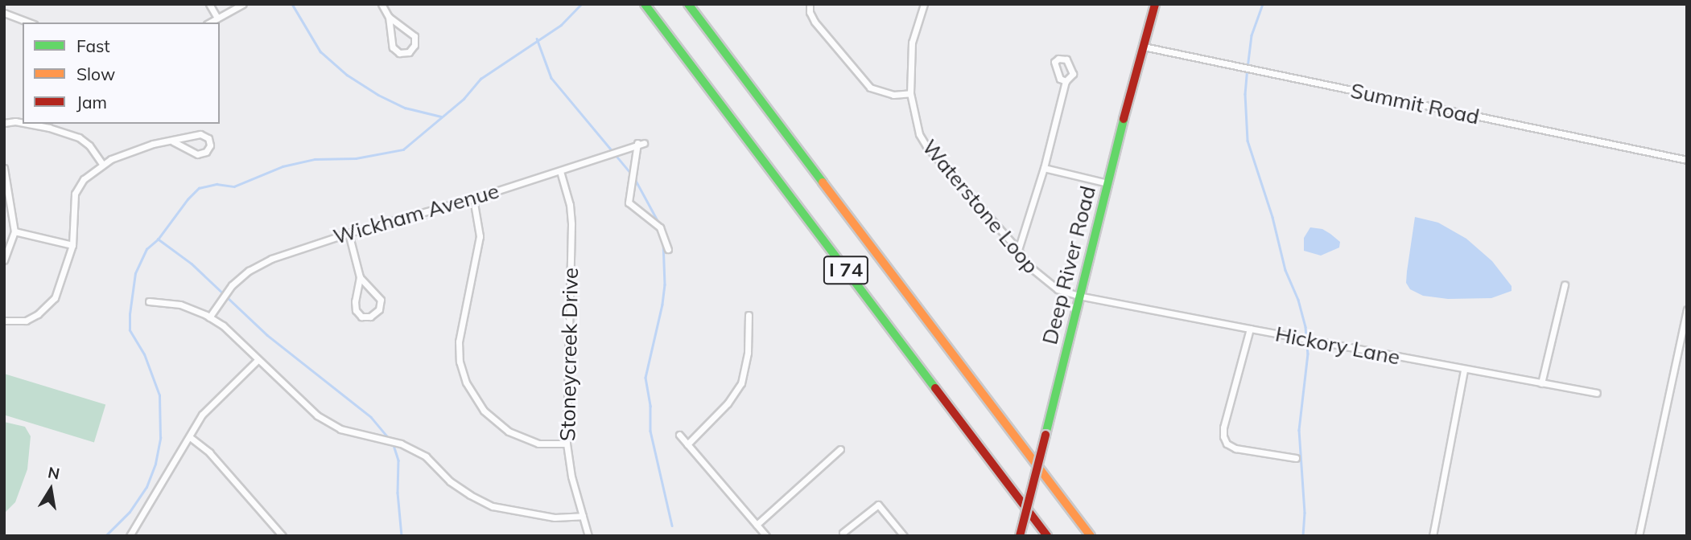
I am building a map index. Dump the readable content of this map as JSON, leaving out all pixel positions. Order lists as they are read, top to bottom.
{
  "streets": {
    "main road": ["Deep River Road", "I 74"],
    "street": [
      "Summit Road",
      "Waterstone Loop",
      "Wickham Avenue",
      "Hickory Lane",
      "Stoneycreek Drive"
    ]
  },
  "crossings": [
    ["Summit Road", "Deep River Road"],
    ["Waterstone Loop", "Deep River Road"],
    ["Waterstone Loop", "Hickory Lane"],
    ["Wickham Avenue", "Stoneycreek Drive"],
    ["Deep River Road", "Hickory Lane"]
  ],
  "legend": ["Fast", "Slow", "Jam"],
  "north": "top"
}
